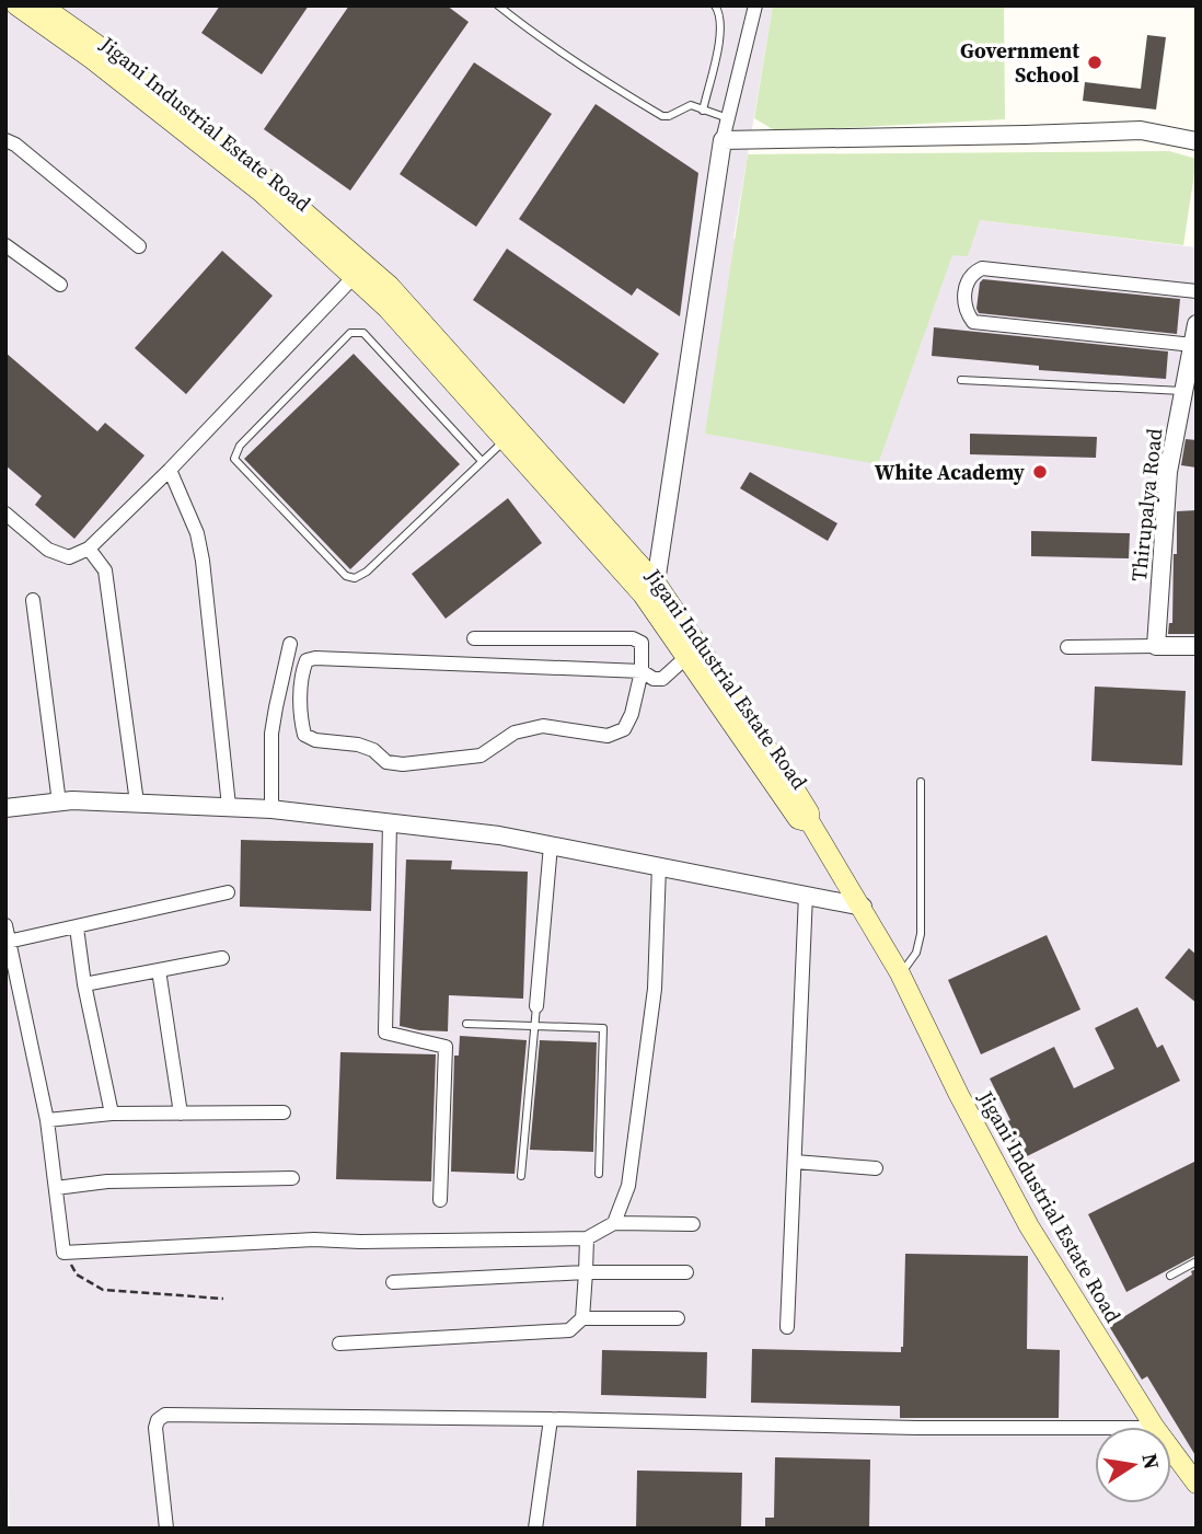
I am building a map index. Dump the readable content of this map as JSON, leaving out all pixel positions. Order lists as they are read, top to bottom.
{
  "streets": {
    "main road": ["Jigani Industrial Estate Road"],
    "street": ["Thirupalya Road"]
  },
  "places": ["Government School", "White Academy"],
  "north": "right"
}
